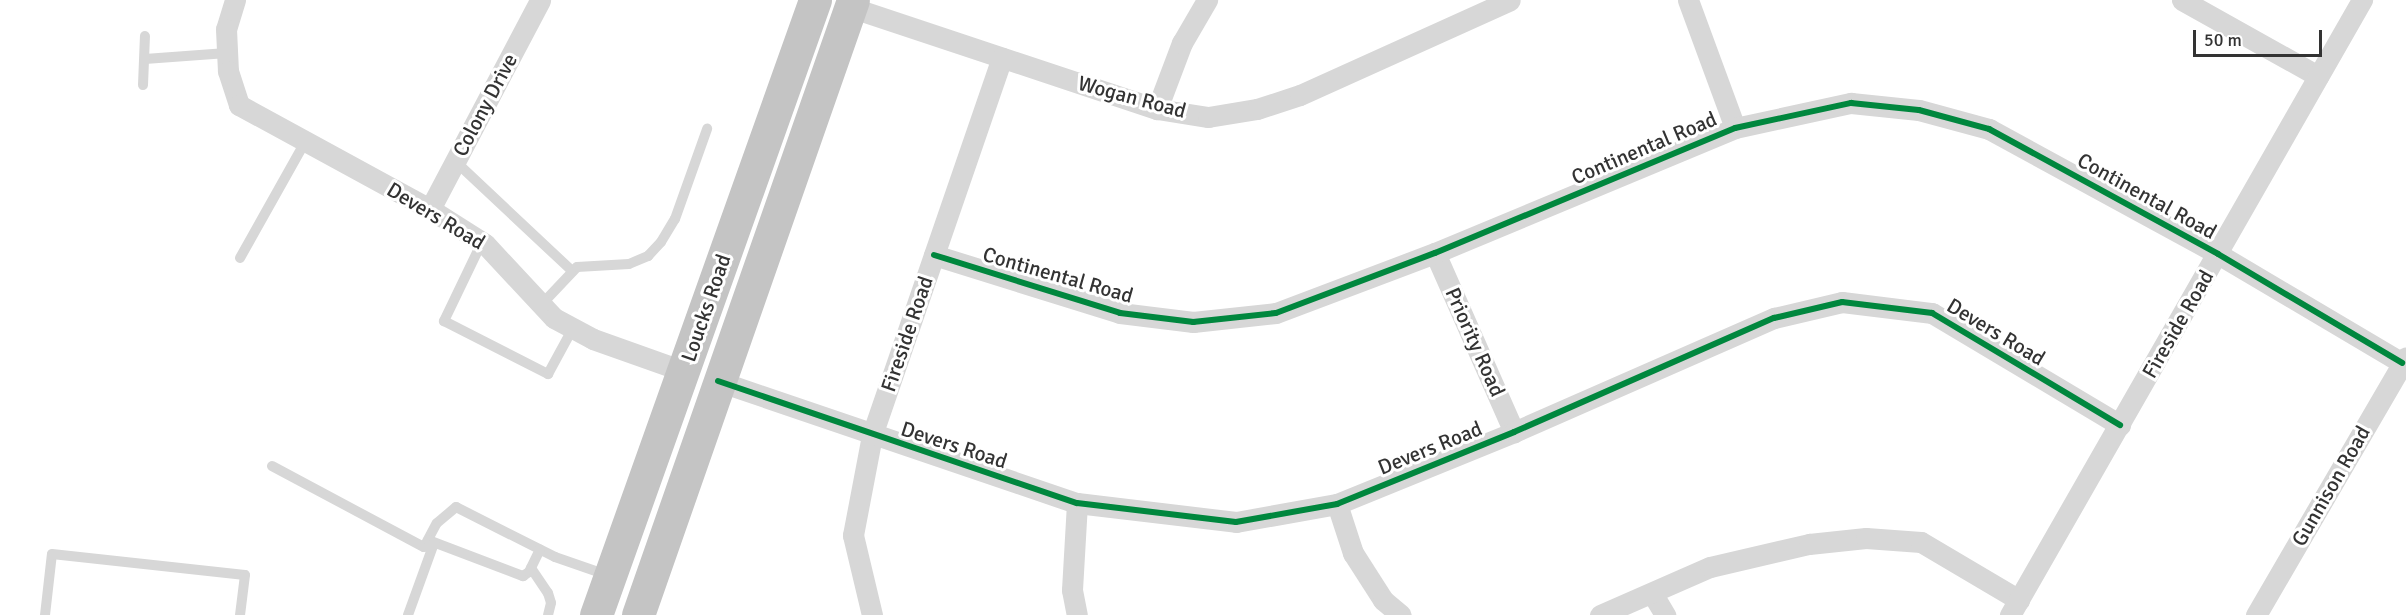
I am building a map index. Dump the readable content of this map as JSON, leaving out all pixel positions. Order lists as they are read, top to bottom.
{
  "streets": {
    "highway": ["Loucks Road"],
    "street": [
      "Wogan Road",
      "Colony Drive",
      "Continental Road",
      "Devers Road",
      "Fireside Road",
      "Priority Road",
      "Gunnison Road"
    ]
  },
  "crossings": [
    ["Wogan Road", "Loucks Road"],
    ["Wogan Road", "Fireside Road"],
    ["Colony Drive", "Devers Road"],
    ["Continental Road", "Fireside Road"],
    ["Continental Road", "Priority Road"],
    ["Continental Road", "Gunnison Road"],
    ["Devers Road", "Loucks Road"],
    ["Devers Road", "Fireside Road"],
    ["Devers Road", "Priority Road"]
  ],
  "scale_bar": "50 m"
}
